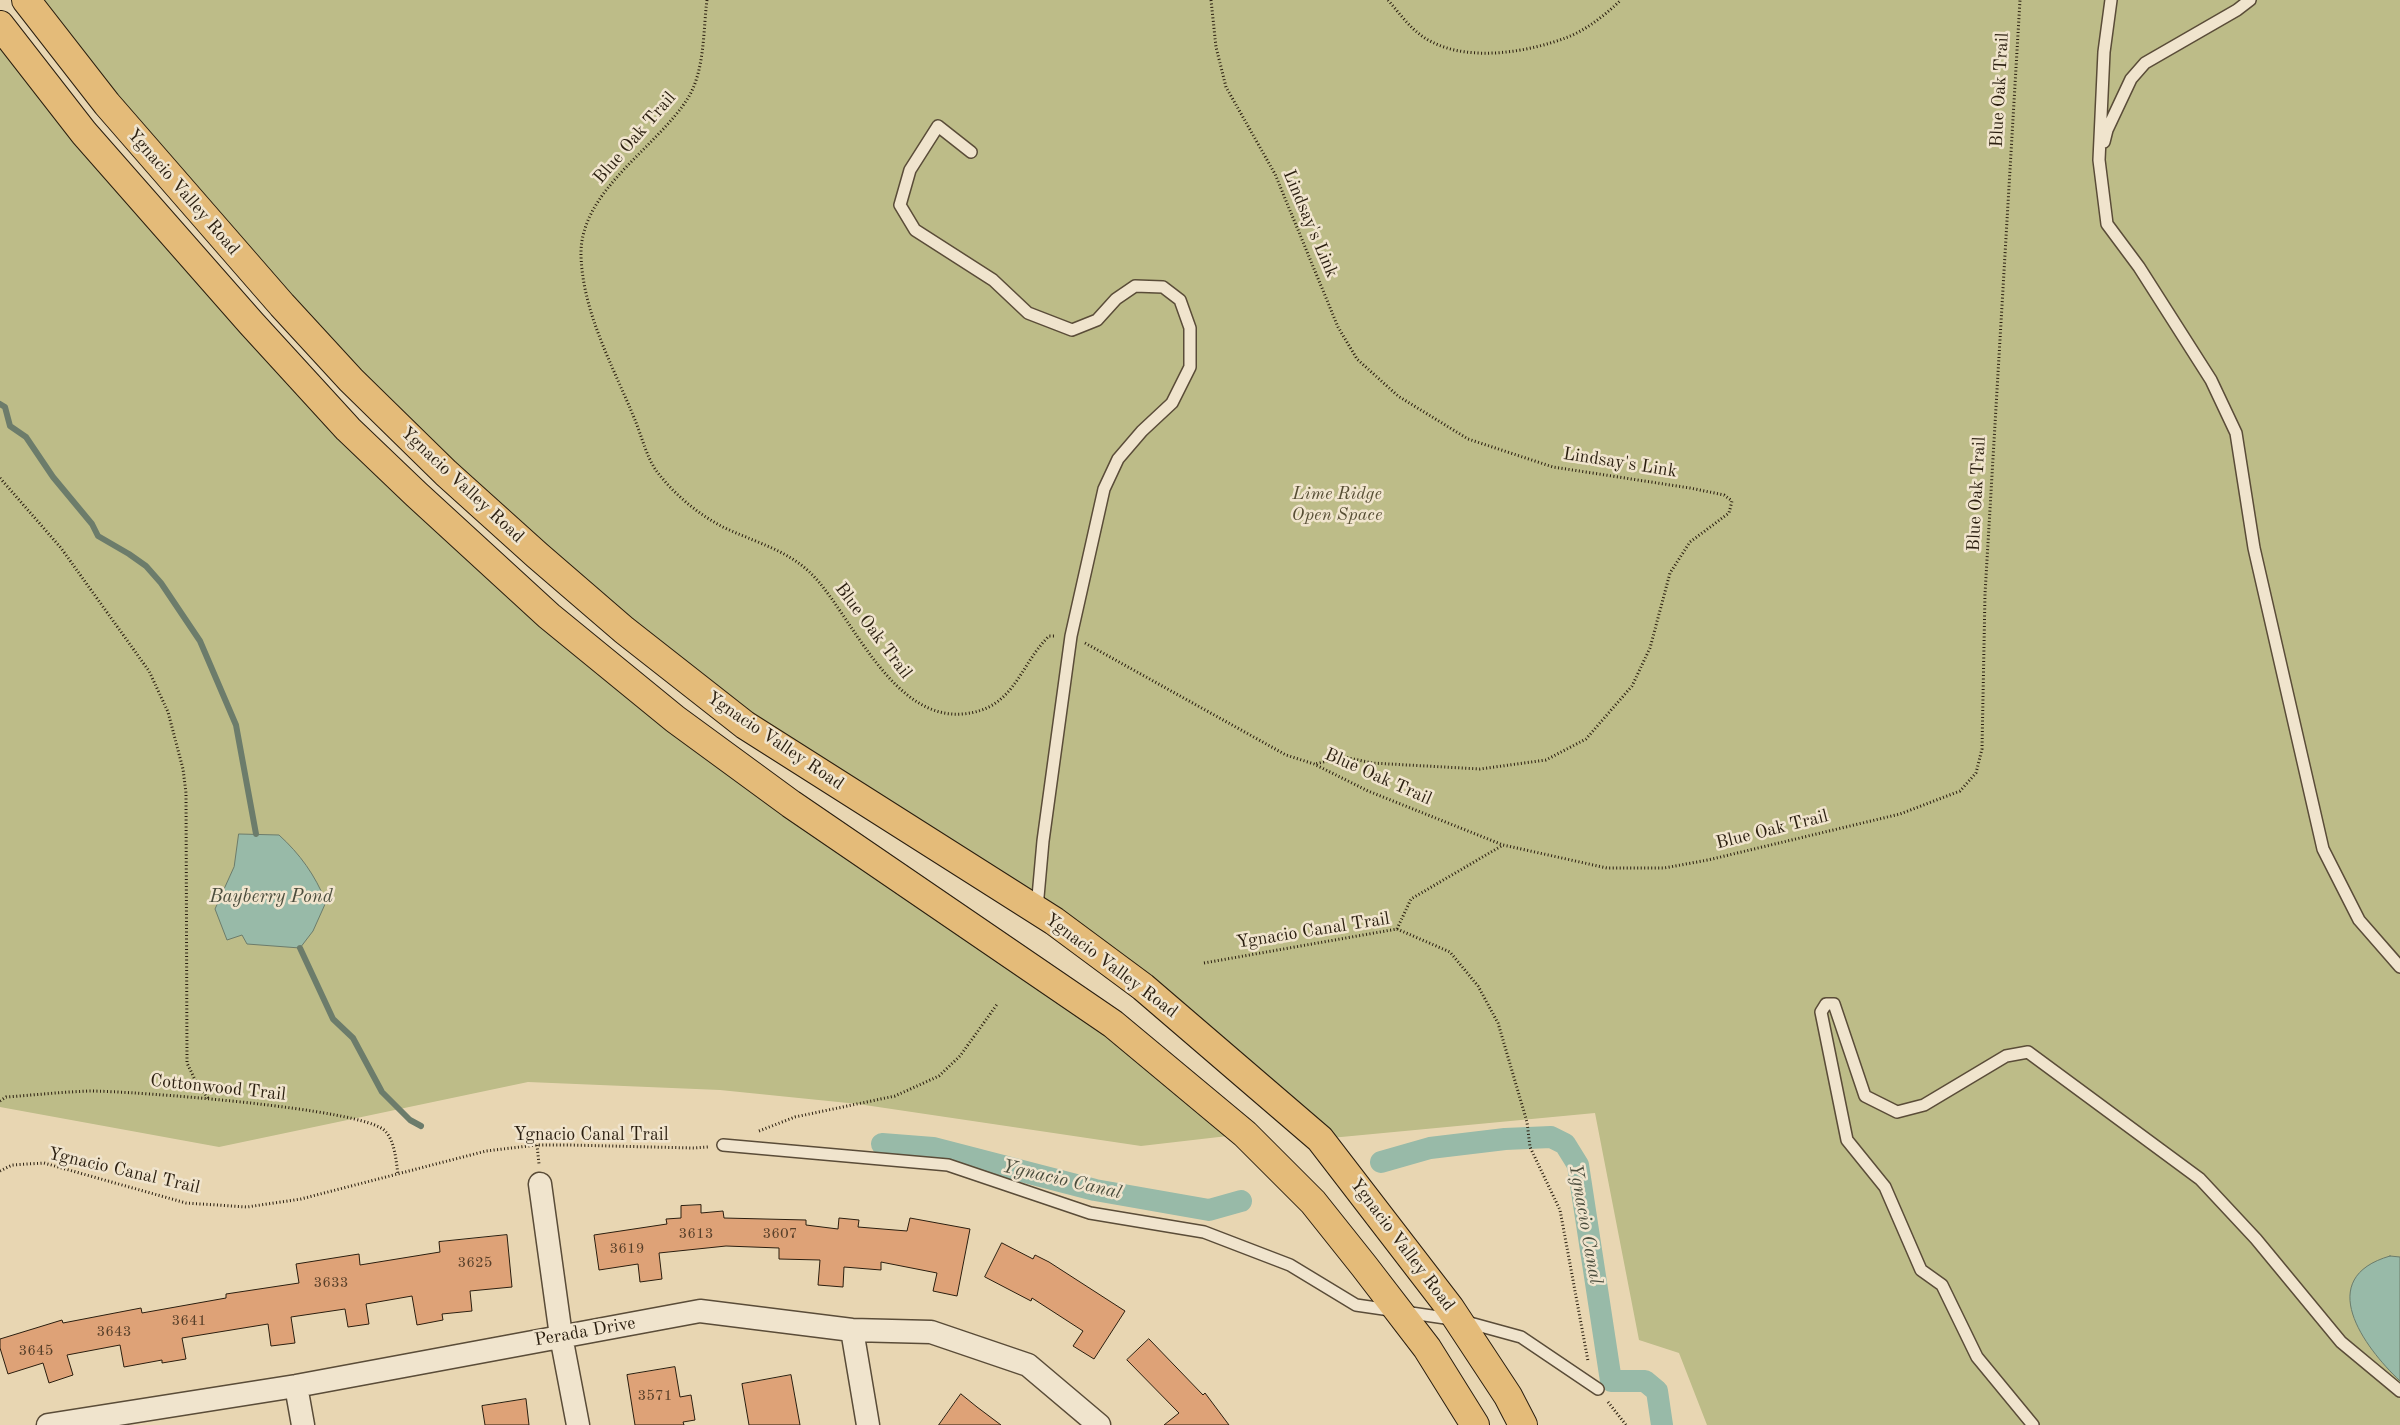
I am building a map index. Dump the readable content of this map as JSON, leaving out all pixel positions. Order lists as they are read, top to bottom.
{
  "streets": {
    "highway": ["Ygnacio Valley Road"],
    "street": ["Perada Drive"],
    "path": [
      "Blue Oak Trail",
      "Lindsay's Link",
      "Ygnacio Canal Trail",
      "Cottonwood Trail"
    ]
  },
  "crossings": [
    ["Blue Oak Trail", "Lindsay's Link"],
    ["Ygnacio Canal Trail", "Cottonwood Trail"]
  ],
  "water": ["Bayberry Pond", "Ygnacio Canal"],
  "parks": ["Lime Ridge Open Space"],
  "house_numbers": [
    "3613",
    "3607",
    "3619",
    "3625",
    "3633",
    "3641",
    "3643",
    "3645",
    "3571"
  ]
}
